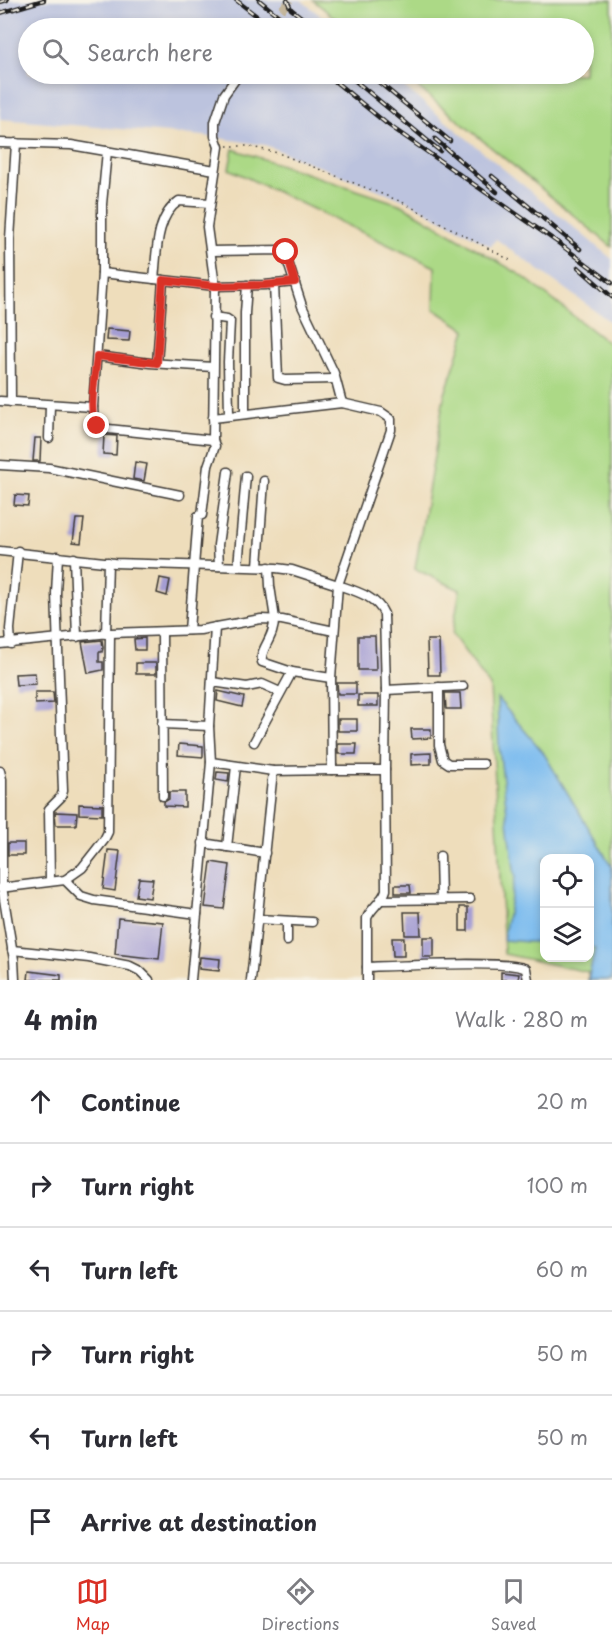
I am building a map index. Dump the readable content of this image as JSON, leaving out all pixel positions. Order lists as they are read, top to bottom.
{
  "page": {
    "search": "Search here",
    "heading": ["4 min", "Walk · 280 m"],
    "list": [
      ["Continue", "20 m"],
      ["Turn right", "100 m"],
      ["Turn left", "60 m"],
      ["Turn right", "50 m"],
      ["Turn left", "50 m"],
      "Arrive at destination"
    ],
    "nav": ["Map", "Directions", "Saved"]
  }
}
